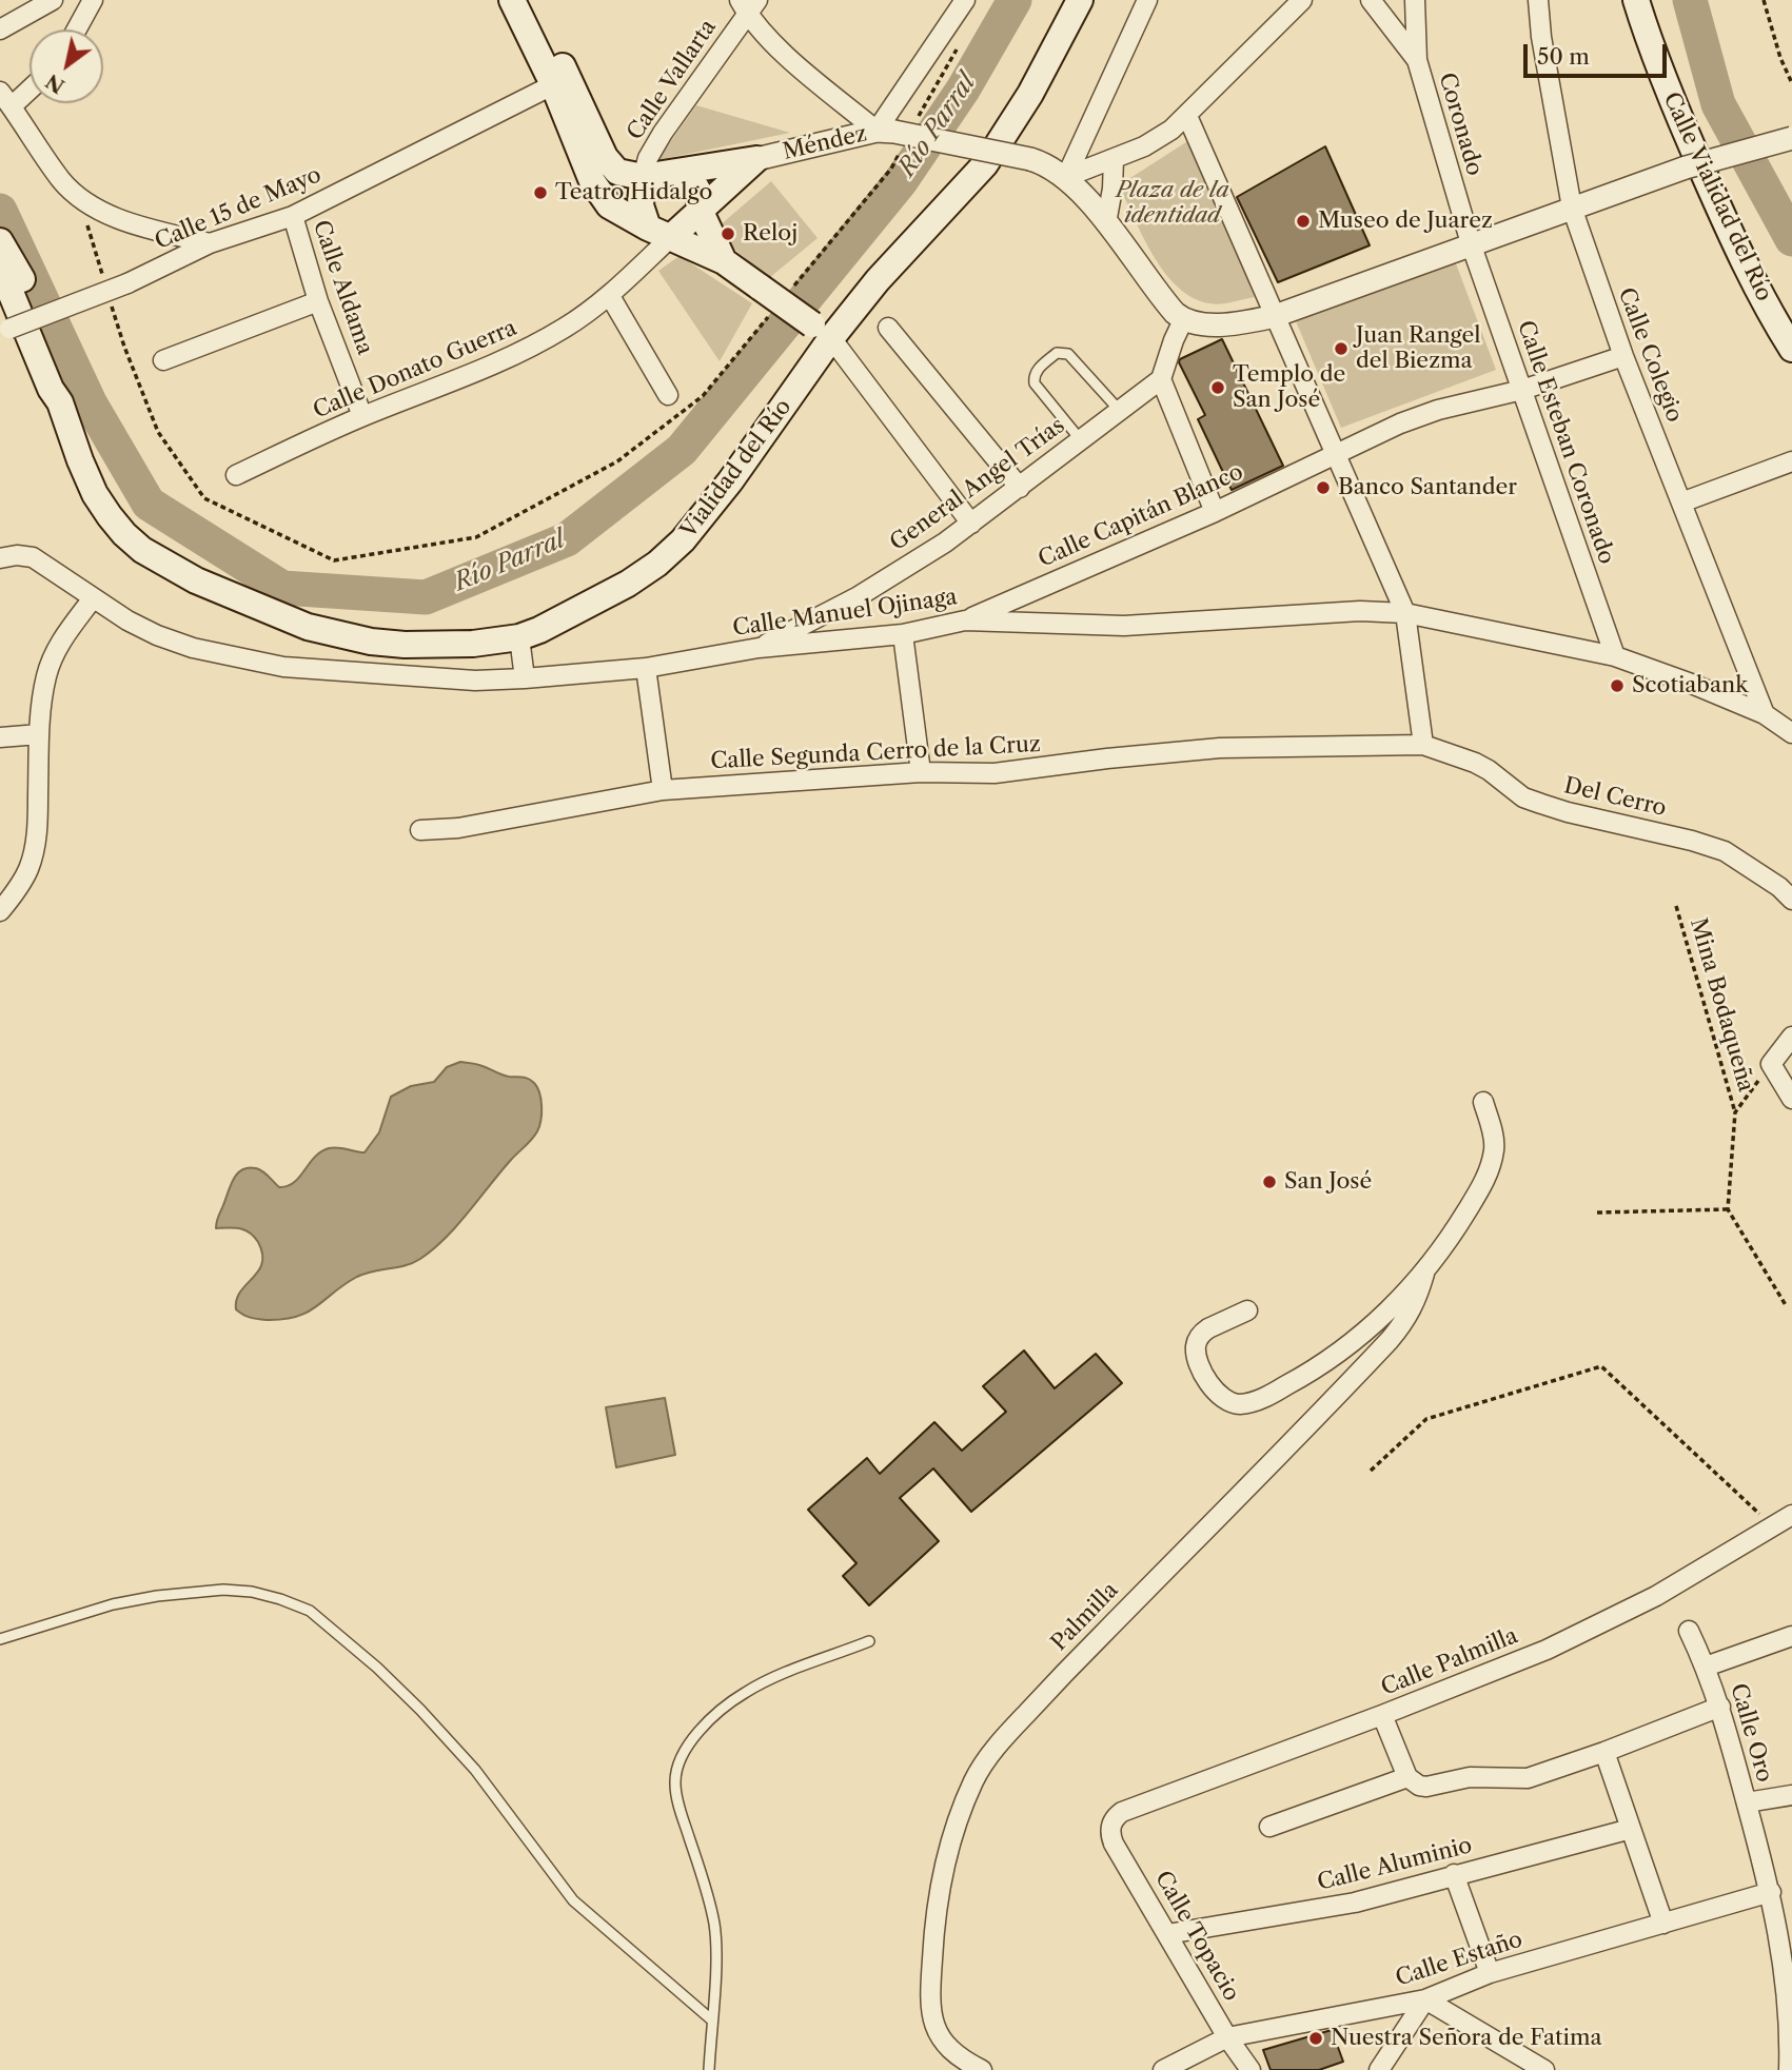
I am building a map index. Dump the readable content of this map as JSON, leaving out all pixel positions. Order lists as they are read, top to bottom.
{
  "streets": {
    "main road": ["Calle Vialidad del Río", "Vialidad del Río"],
    "street": [
      "Calle Vallarta",
      "Coronado",
      "Méndez",
      "Calle 15 de Mayo",
      "Calle Aldama",
      "Calle Colegio",
      "Calle Donato Guerra",
      "Calle Esteban Coronado",
      "General Angel Trías",
      "Calle Capitán Blanco",
      "Calle Manuel Ojinaga",
      "Calle Segunda Cerro de la Cruz",
      "Del Cerro",
      "Palmilla",
      "Calle Palmilla",
      "Calle Oro",
      "Calle Aluminio",
      "Calle Topacio",
      "Calle Estaño"
    ],
    "path": ["Mina Bodaqueña"]
  },
  "crossings": [
    ["Calle Vallarta", "Calle Donato Guerra"],
    ["Coronado", "Calle Esteban Coronado"],
    ["Calle 15 de Mayo", "Calle Aldama"],
    ["Calle Aldama", "Calle Donato Guerra"],
    ["Calle Colegio", "Calle Capitán Blanco"],
    ["Calle Colegio", "Calle Manuel Ojinaga"],
    ["Calle Esteban Coronado", "Calle Capitán Blanco"],
    ["Calle Esteban Coronado", "Calle Manuel Ojinaga"],
    ["General Angel Trías", "Calle Manuel Ojinaga"],
    ["Calle Capitán Blanco", "Calle Manuel Ojinaga"],
    ["Calle Segunda Cerro de la Cruz", "Del Cerro"],
    ["Calle Palmilla", "Calle Topacio"],
    ["Calle Oro", "Calle Estaño"],
    ["Calle Aluminio", "Calle Topacio"],
    ["Calle Topacio", "Calle Estaño"]
  ],
  "water": ["Río Parral"],
  "parks": ["Plaza de la identidad"],
  "places": [
    "Teatro Hidalgo",
    "Museo de Juarez",
    "Reloj",
    "Juan Rangel del Biezma",
    "Templo de San José",
    "Banco Santander",
    "Scotiabank",
    "San José",
    "Nuestra Señora de Fatima"
  ],
  "scale_bar": "50 m",
  "north": "bottom left"
}
